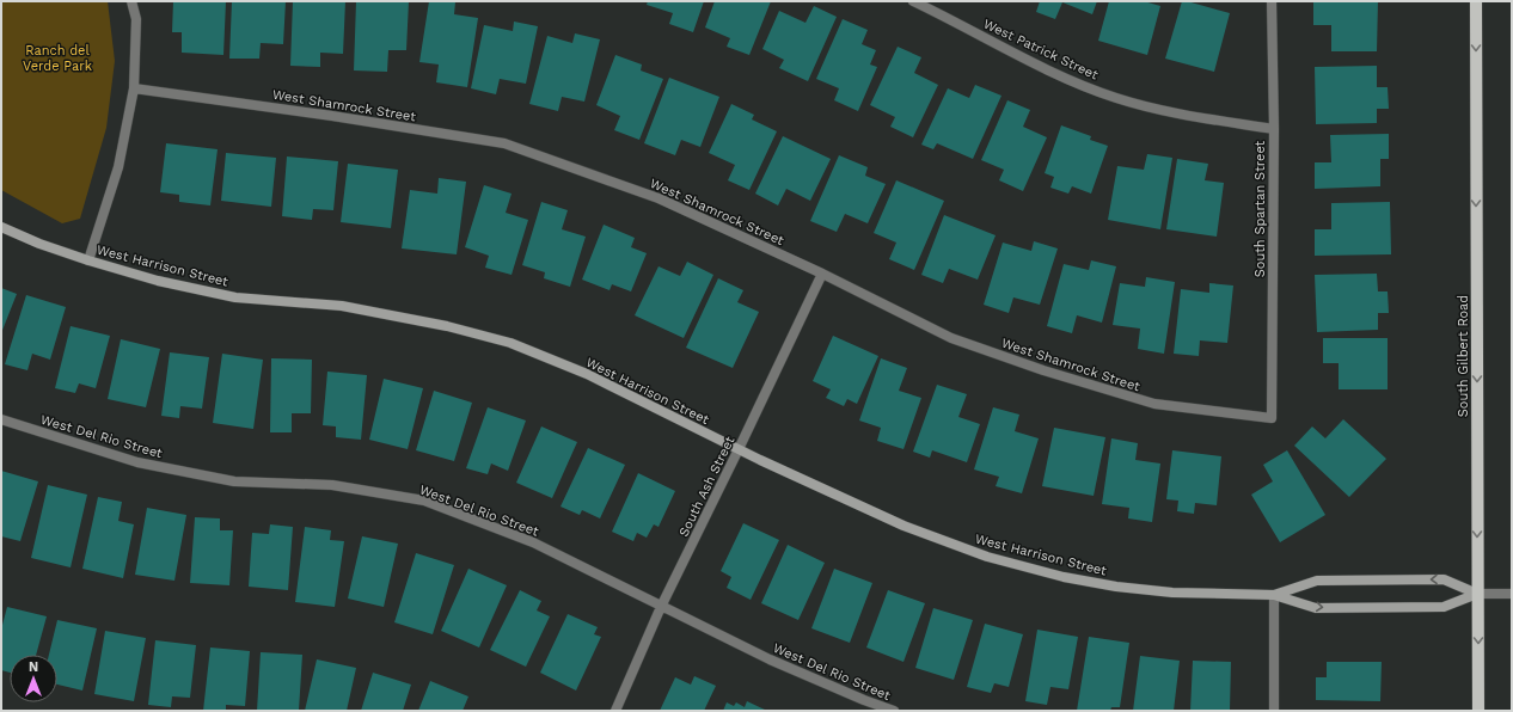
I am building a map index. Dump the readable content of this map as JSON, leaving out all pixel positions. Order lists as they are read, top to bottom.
{
  "streets": {
    "main road": ["South Gilbert Road"],
    "street": [
      "West Patrick Street",
      "West Shamrock Street",
      "South Spartan Street",
      "West Harrison Street",
      "West Del Rio Street",
      "South Ash Street"
    ]
  },
  "crossings": [
    ["West Patrick Street", "South Spartan Street"],
    ["West Shamrock Street", "South Spartan Street"],
    ["West Shamrock Street", "South Ash Street"],
    ["West Harrison Street", "South Gilbert Road"],
    ["West Harrison Street", "South Ash Street"],
    ["West Del Rio Street", "South Ash Street"]
  ],
  "one_way": ["South Gilbert Road"],
  "parks": ["Ranch del Verde Park"],
  "north": "top"
}
